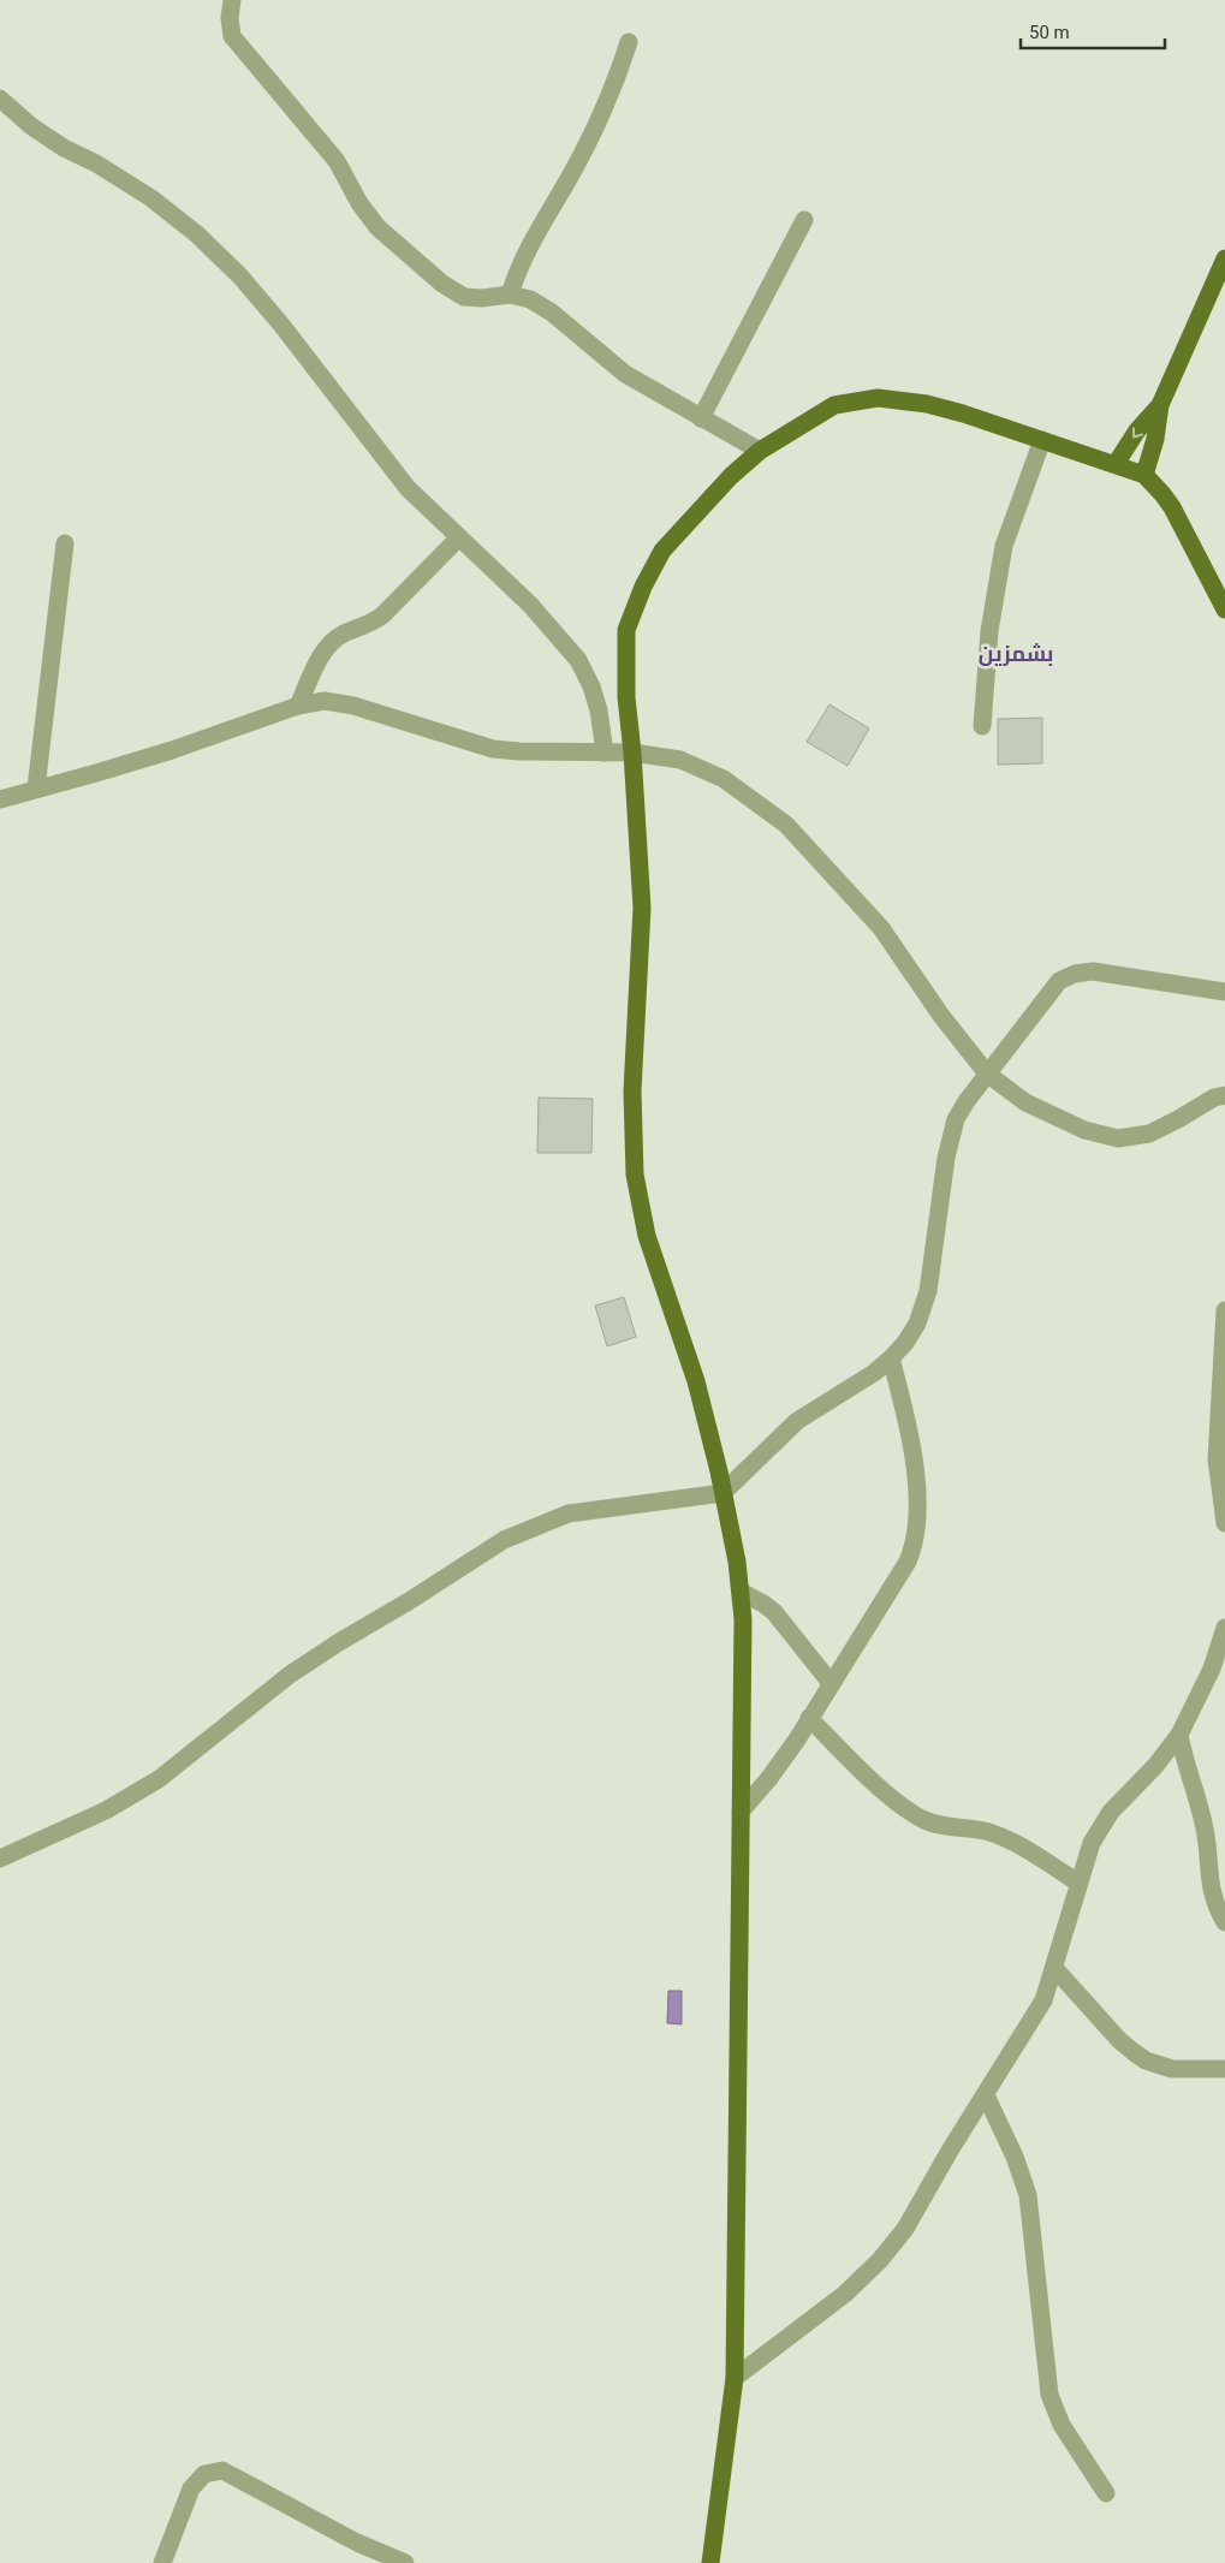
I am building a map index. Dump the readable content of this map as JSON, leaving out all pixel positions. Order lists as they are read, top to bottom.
{
  "districts": ["بشمزين"],
  "scale_bar": "50 m"
}
